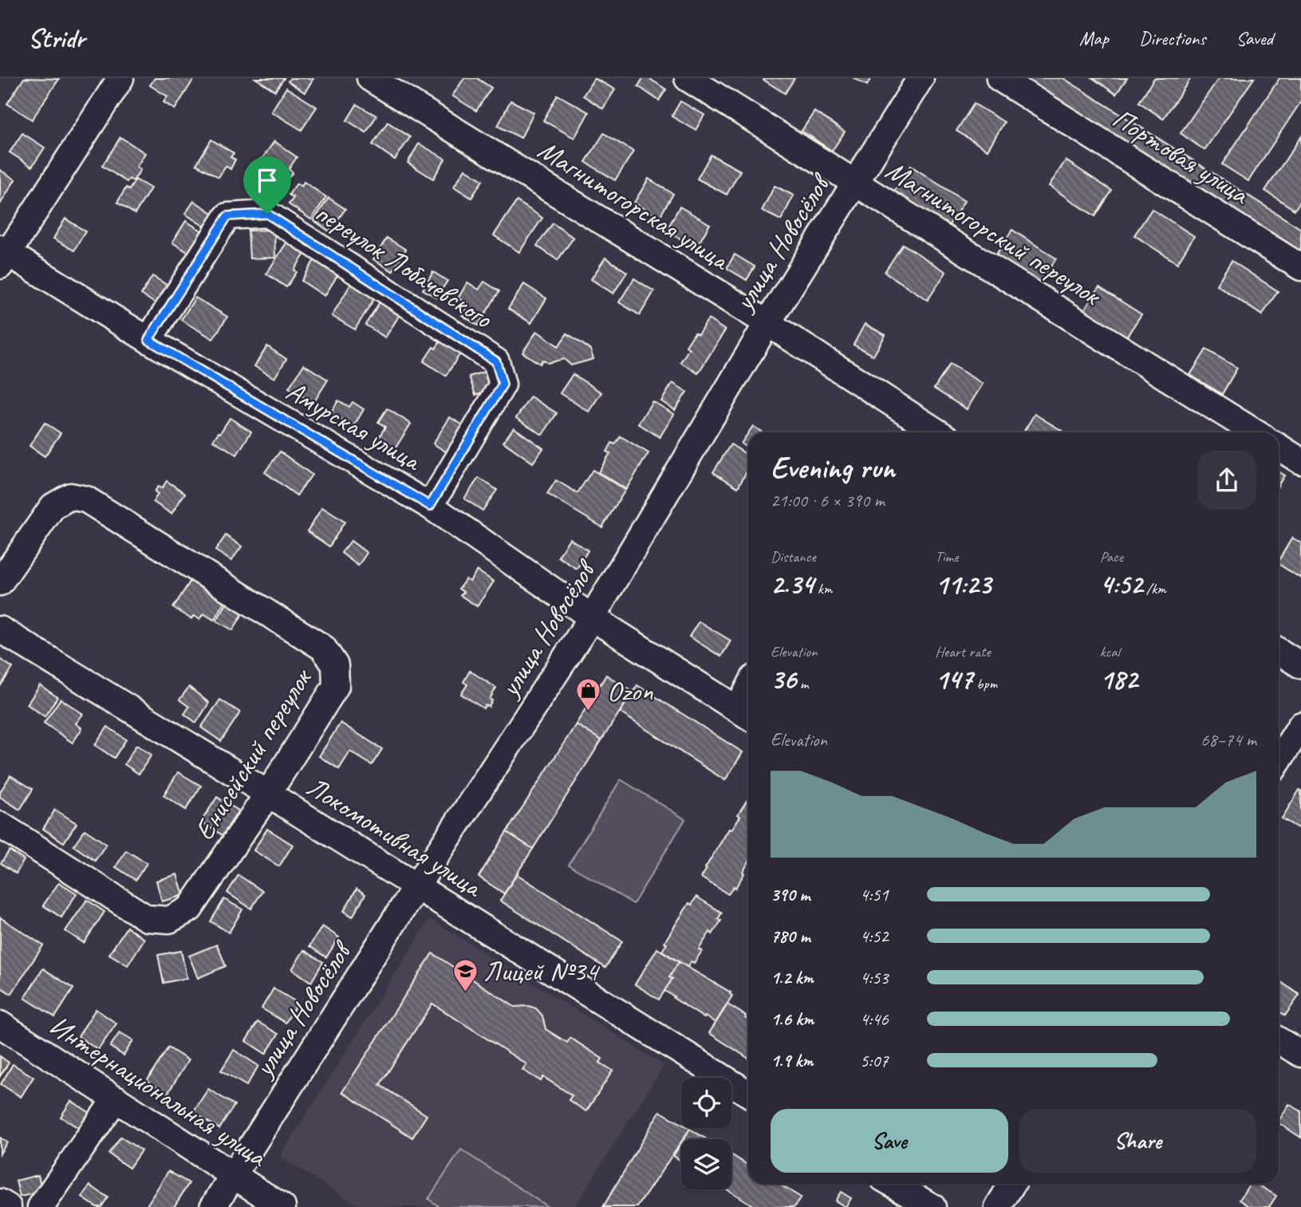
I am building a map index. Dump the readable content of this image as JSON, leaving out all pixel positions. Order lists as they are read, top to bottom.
{
  "streets": {
    "street": [
      "Портовая улица",
      "Магнитогорская улица",
      "Магнитогорский переулок",
      "улица Новосёлов",
      "переулок Лобачевского",
      "Амурская улица",
      "Енисейский переулок",
      "Локомотивная улица",
      "Интернациональная улица"
    ]
  },
  "crossings": [
    ["Магнитогорская улица", "улица Новосёлов"],
    ["Магнитогорский переулок", "улица Новосёлов"],
    ["улица Новосёлов", "Амурская улица"],
    ["улица Новосёлов", "Локомотивная улица"],
    ["улица Новосёлов", "Интернациональная улица"],
    ["переулок Лобачевского", "Амурская улица"],
    ["Енисейский переулок", "Локомотивная улица"]
  ],
  "places": {
    "shop": ["Ozon"],
    "school or university": ["Лицей №34"]
  },
  "page": {
    "header": "Stridr",
    "nav": ["Map", "Directions", "Saved"],
    "heading": ["Evening run", "21:00 · 6 × 390 m"],
    "stats": [
      ["Distance", "2.34 km"],
      ["Time", "11:23"],
      ["Pace", "4:52 /km"],
      ["Elevation", "36 m"],
      ["Heart rate", "147 bpm"],
      ["kcal", "182"]
    ],
    "chart": ["Elevation", "68–74 m"],
    "list": [
      {
        "name": "390 m",
        "note": "4:51"
      },
      {
        "name": "780 m",
        "note": "4:52"
      },
      {
        "name": "1.2 km",
        "note": "4:53"
      },
      {
        "name": "1.6 km",
        "note": "4:46"
      },
      {
        "name": "1.9 km",
        "note": "5:07"
      }
    ],
    "buttons": ["Save", "Share"]
  }
}
